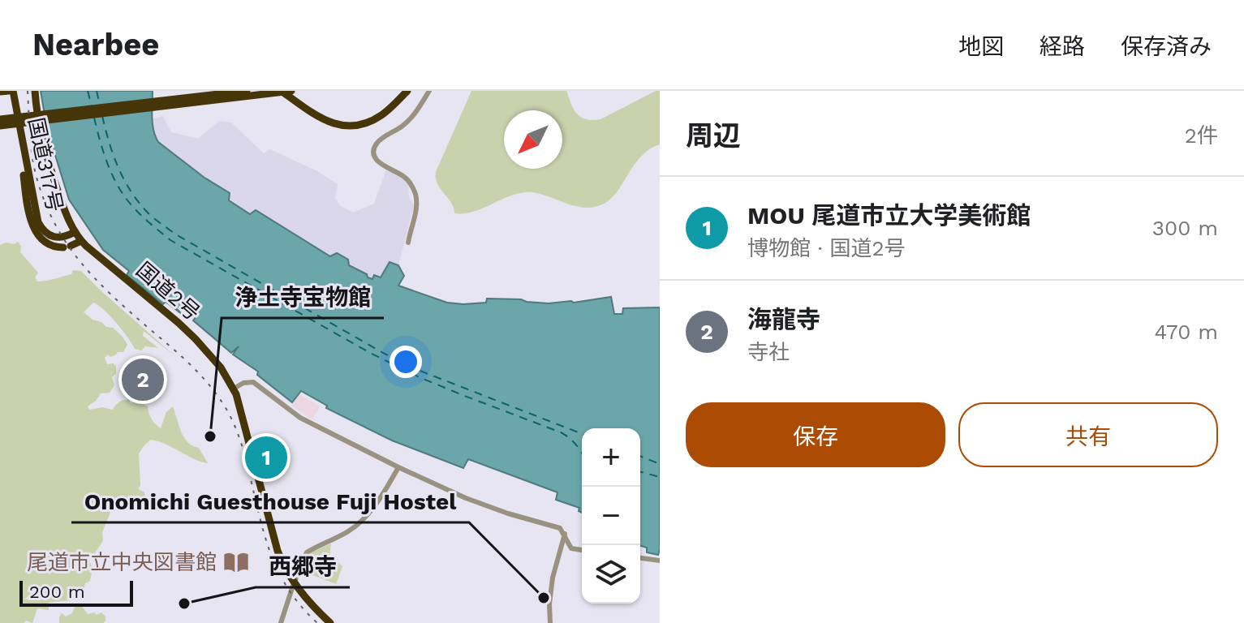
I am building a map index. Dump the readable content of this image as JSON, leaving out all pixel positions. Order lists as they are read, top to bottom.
{
  "streets": {
    "highway": ["国道317号", "国道2号"]
  },
  "crossings": [
    ["国道317号", "国道2号"]
  ],
  "places": {
    "other": ["浄土寺宝物館", "Onomichi Guesthouse Fuji Hostel", "西郷寺"],
    "library": ["尾道市立中央図書館"]
  },
  "scale_bar": "200 m",
  "north": "bottom left",
  "page": {
    "header": "Nearbee",
    "nav": ["地図", "経路", "保存済み"],
    "heading": ["周辺", "2件"],
    "list": [
      {
        "mark": "1",
        "name": "MOU 尾道市立大学美術館",
        "note": "博物館 · 国道2号",
        "value": "300 m"
      },
      {
        "mark": "2",
        "name": "海龍寺",
        "note": "寺社",
        "value": "470 m"
      }
    ],
    "pins": ["2", "1"],
    "buttons": ["保存", "共有"],
    "map_buttons": ["+", "−"],
    "scale": "200 m"
  }
}
